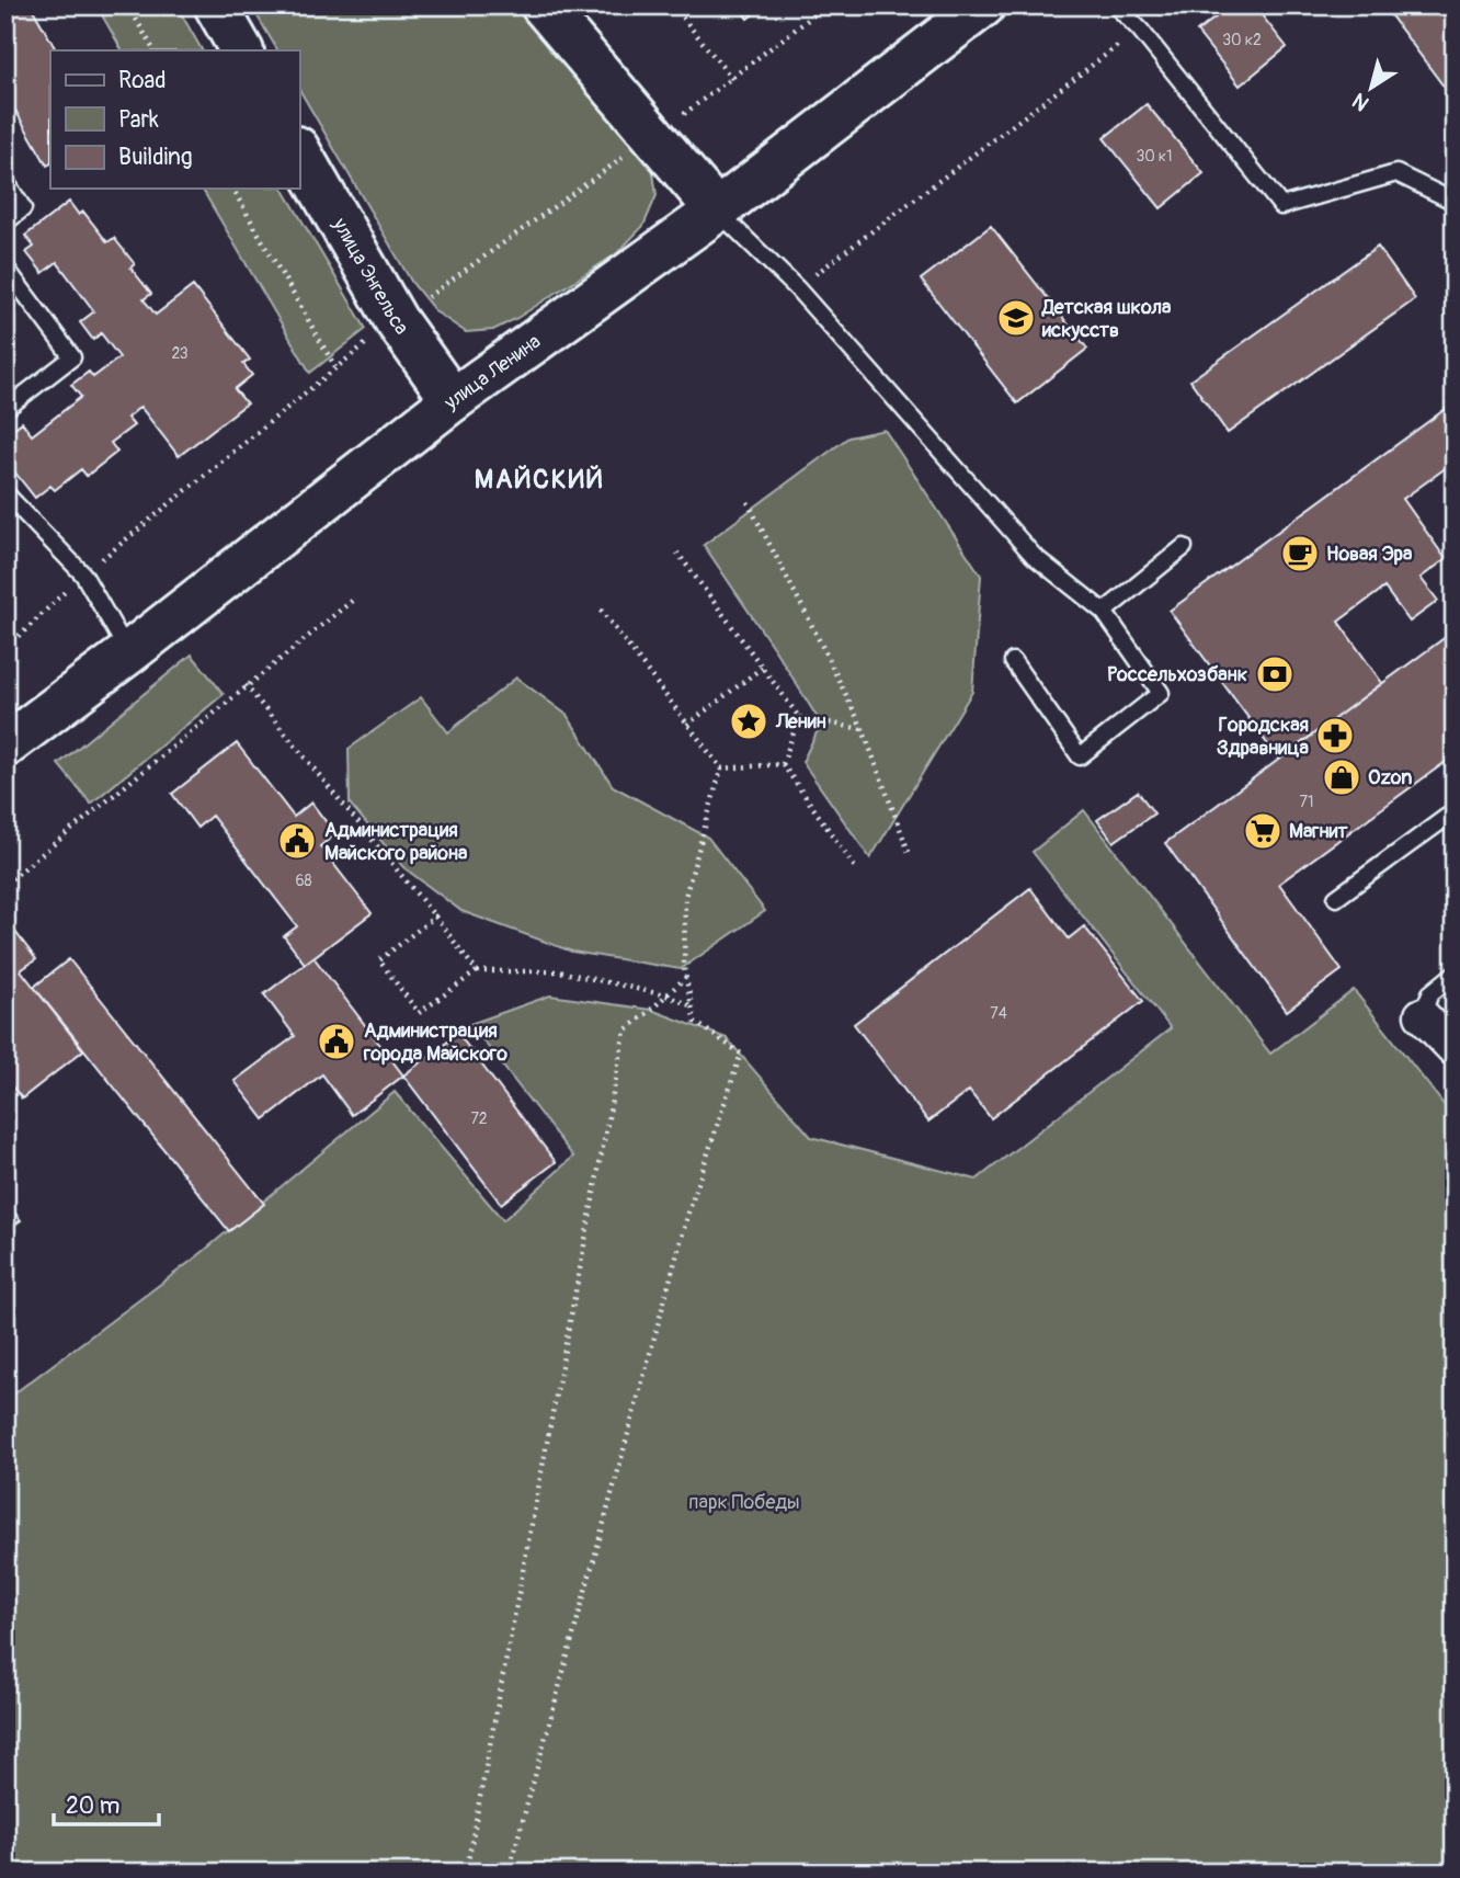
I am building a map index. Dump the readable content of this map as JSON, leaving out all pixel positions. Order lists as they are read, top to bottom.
{
  "streets": {
    "street": ["улица Энгельса", "улица Ленина"]
  },
  "crossings": [
    ["улица Энгельса", "улица Ленина"]
  ],
  "districts": ["МАЙСКИЙ"],
  "parks": ["парк Победы"],
  "places": {
    "school or university": ["Детская школа искусств"],
    "cafe": ["Новая Эра"],
    "bank": ["Россельхозбанк"],
    "place": ["Ленин"],
    "pharmacy": ["Городская Здравница"],
    "shop": ["Ozon"],
    "supermarket": ["Магнит"],
    "public building": ["Администрация Майского района", "Администрация города Майского"]
  },
  "house_numbers": [
    "30 к2",
    "30 к1",
    "23",
    "71",
    "68",
    "74",
    "72"
  ],
  "legend": ["Road", "Park", "Building"],
  "scale_bar": "20 m",
  "north": "bottom left"
}
